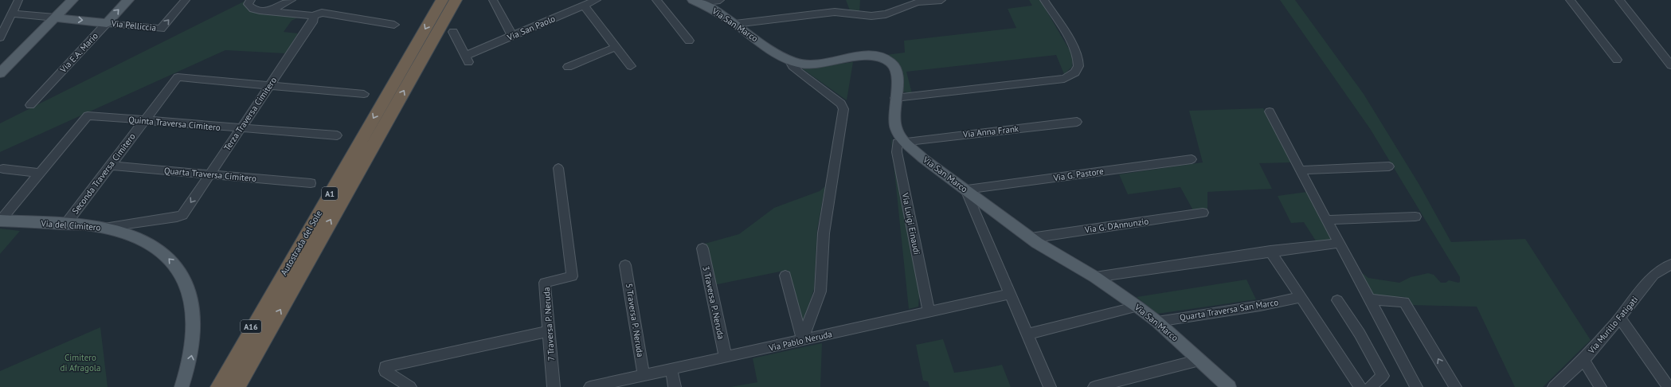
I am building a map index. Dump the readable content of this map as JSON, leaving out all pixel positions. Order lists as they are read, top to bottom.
{
  "streets": {
    "highway": ["A1", "Autostrada del Sole", "A16"],
    "main road": ["Via San Marco", "Via E.A. Mario", "Via del Cimitero"],
    "street": [
      "Via Pelliccia",
      "Via San Paolo",
      "Terza Traversa Cimitero",
      "Quinta Traversa Cimitero",
      "Via Anna Frank",
      "Seconda Traversa Cimitero",
      "Quarta Traversa Cimitero",
      "Via G. Pastore",
      "Via Luigi Einaudi",
      "Via G. D'Annunzio",
      "3 Traversa P. Neruda",
      "Quarta Traversa San Marco",
      "5 Traversa P. Neruda",
      "7 Traversa P. Neruda",
      "Via Murillo Fatigati",
      "Via Pablo Neruda"
    ]
  },
  "crossings": [
    ["Via San Marco", "Via Anna Frank"],
    ["Via San Marco", "Via G. Pastore"],
    ["Via San Marco", "Via Luigi Einaudi"],
    ["Via San Marco", "Via G. D'Annunzio"],
    ["Via San Marco", "Quarta Traversa San Marco"],
    ["Via Pelliccia", "Via E.A. Mario"],
    ["Terza Traversa Cimitero", "Quinta Traversa Cimitero"],
    ["Terza Traversa Cimitero", "Seconda Traversa Cimitero"],
    ["Terza Traversa Cimitero", "Quarta Traversa Cimitero"],
    ["Terza Traversa Cimitero", "Via del Cimitero"],
    ["Quinta Traversa Cimitero", "Seconda Traversa Cimitero"],
    ["Via Anna Frank", "Via Luigi Einaudi"],
    ["Seconda Traversa Cimitero", "Quarta Traversa Cimitero"],
    ["Seconda Traversa Cimitero", "Via del Cimitero"],
    ["Via Luigi Einaudi", "Via Pablo Neruda"],
    ["Autostrada del Sole", "A16"],
    ["3 Traversa P. Neruda", "Via Pablo Neruda"],
    ["5 Traversa P. Neruda", "Via Pablo Neruda"]
  ],
  "one_way": ["Via Pelliccia", "Terza Traversa Cimitero", "Via del Cimitero"],
  "parks": ["Cimitero di Afragola"]
}
